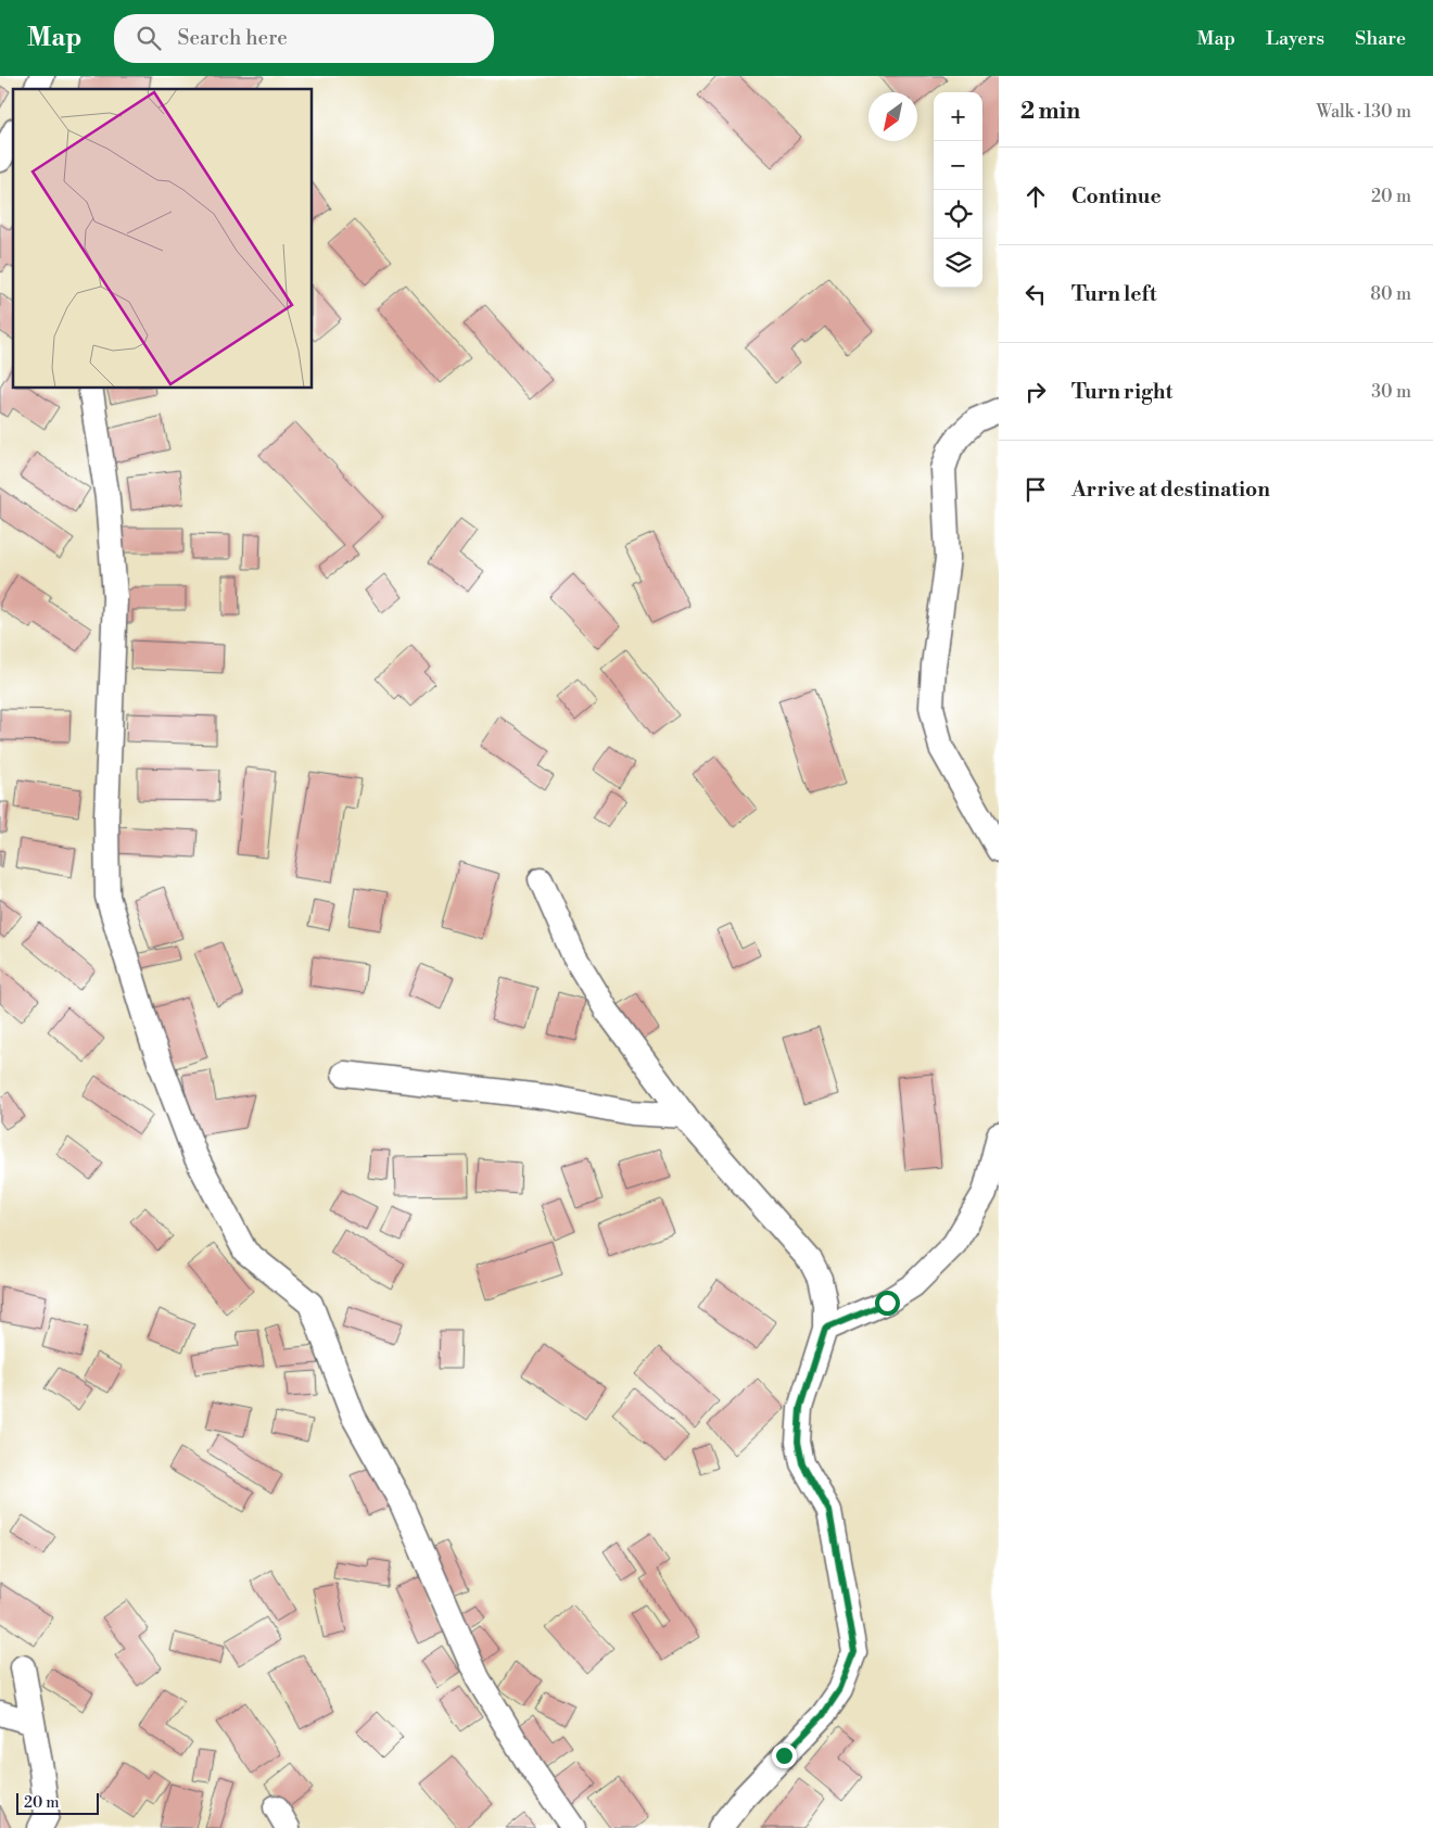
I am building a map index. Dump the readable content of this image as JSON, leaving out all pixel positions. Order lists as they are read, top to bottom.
{
  "scale_bar": "20 m",
  "north": "bottom left",
  "page": {
    "header": "Map",
    "search": "Search here",
    "nav": ["Map", "Layers", "Share"],
    "heading": ["2 min", "Walk · 130 m"],
    "map_buttons": ["+", "−"],
    "list": [
      ["Continue", "20 m"],
      ["Turn left", "80 m"],
      ["Turn right", "30 m"],
      "Arrive at destination"
    ],
    "scale": "20 m"
  }
}
